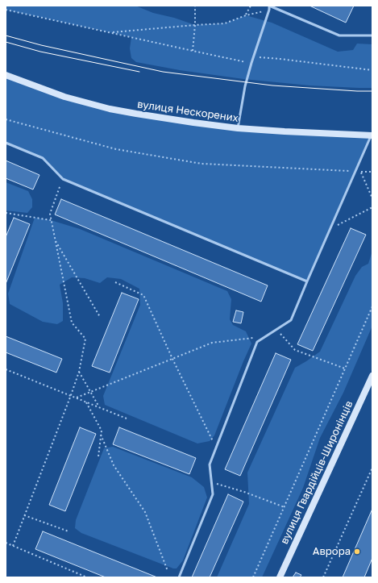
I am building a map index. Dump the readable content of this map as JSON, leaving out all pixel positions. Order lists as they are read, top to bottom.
{
  "streets": {
    "main road": ["вулиця Нескорених", "вулиця Гвардійців-Широнінців"]
  },
  "places": ["Аврора"]
}
